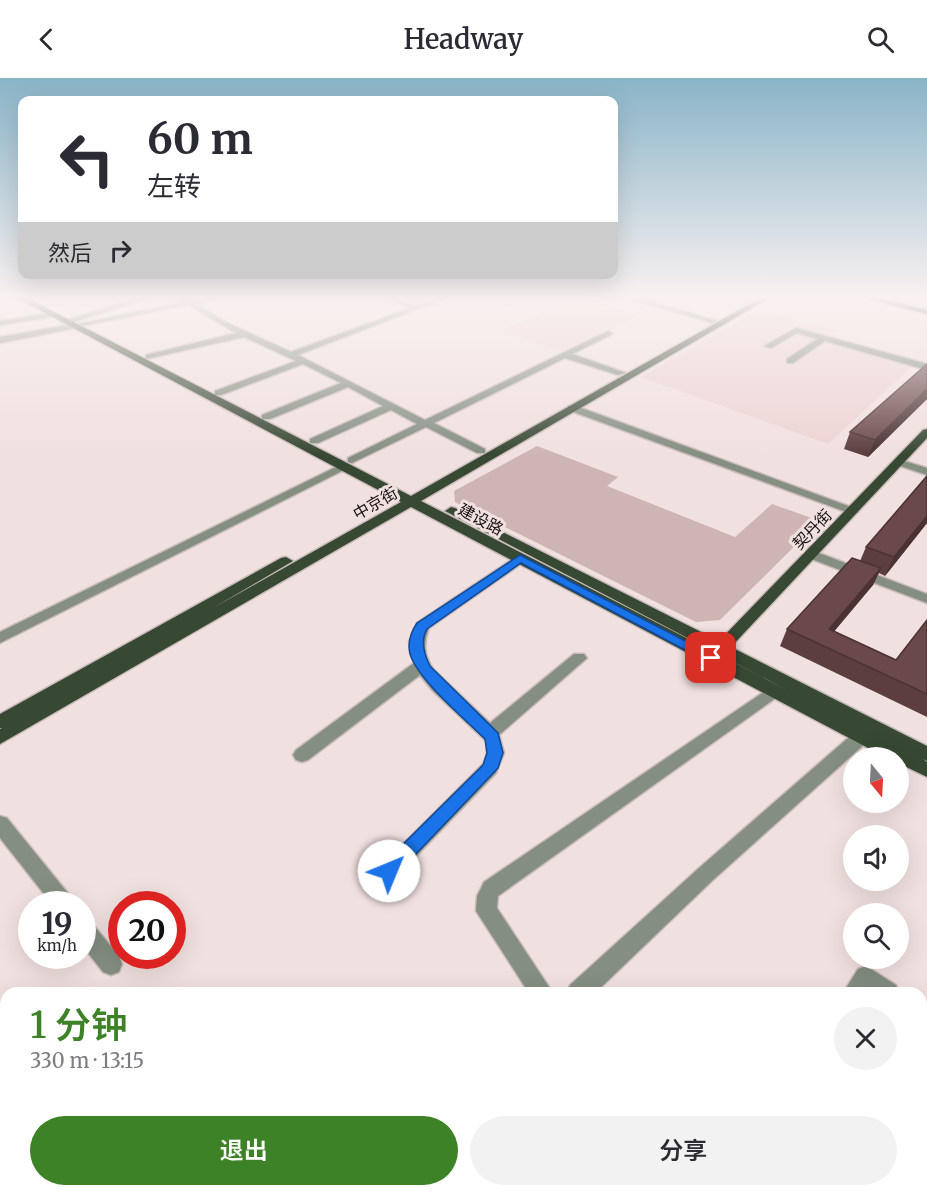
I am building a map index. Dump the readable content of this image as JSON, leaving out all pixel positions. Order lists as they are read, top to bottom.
{
  "streets": {
    "main road": ["中京街", "建设路", "契丹街"]
  },
  "crossings": [
    ["中京街", "建设路"],
    ["建设路", "契丹街"]
  ],
  "north": "bottom",
  "page": {
    "header": "Headway",
    "turn": ["60 m", "左转"],
    "then": "然后",
    "speed": "19 km/h",
    "limit": "20",
    "heading": ["1 分钟", "330 m · 13:15"],
    "buttons": ["退出", "分享"]
  }
}
